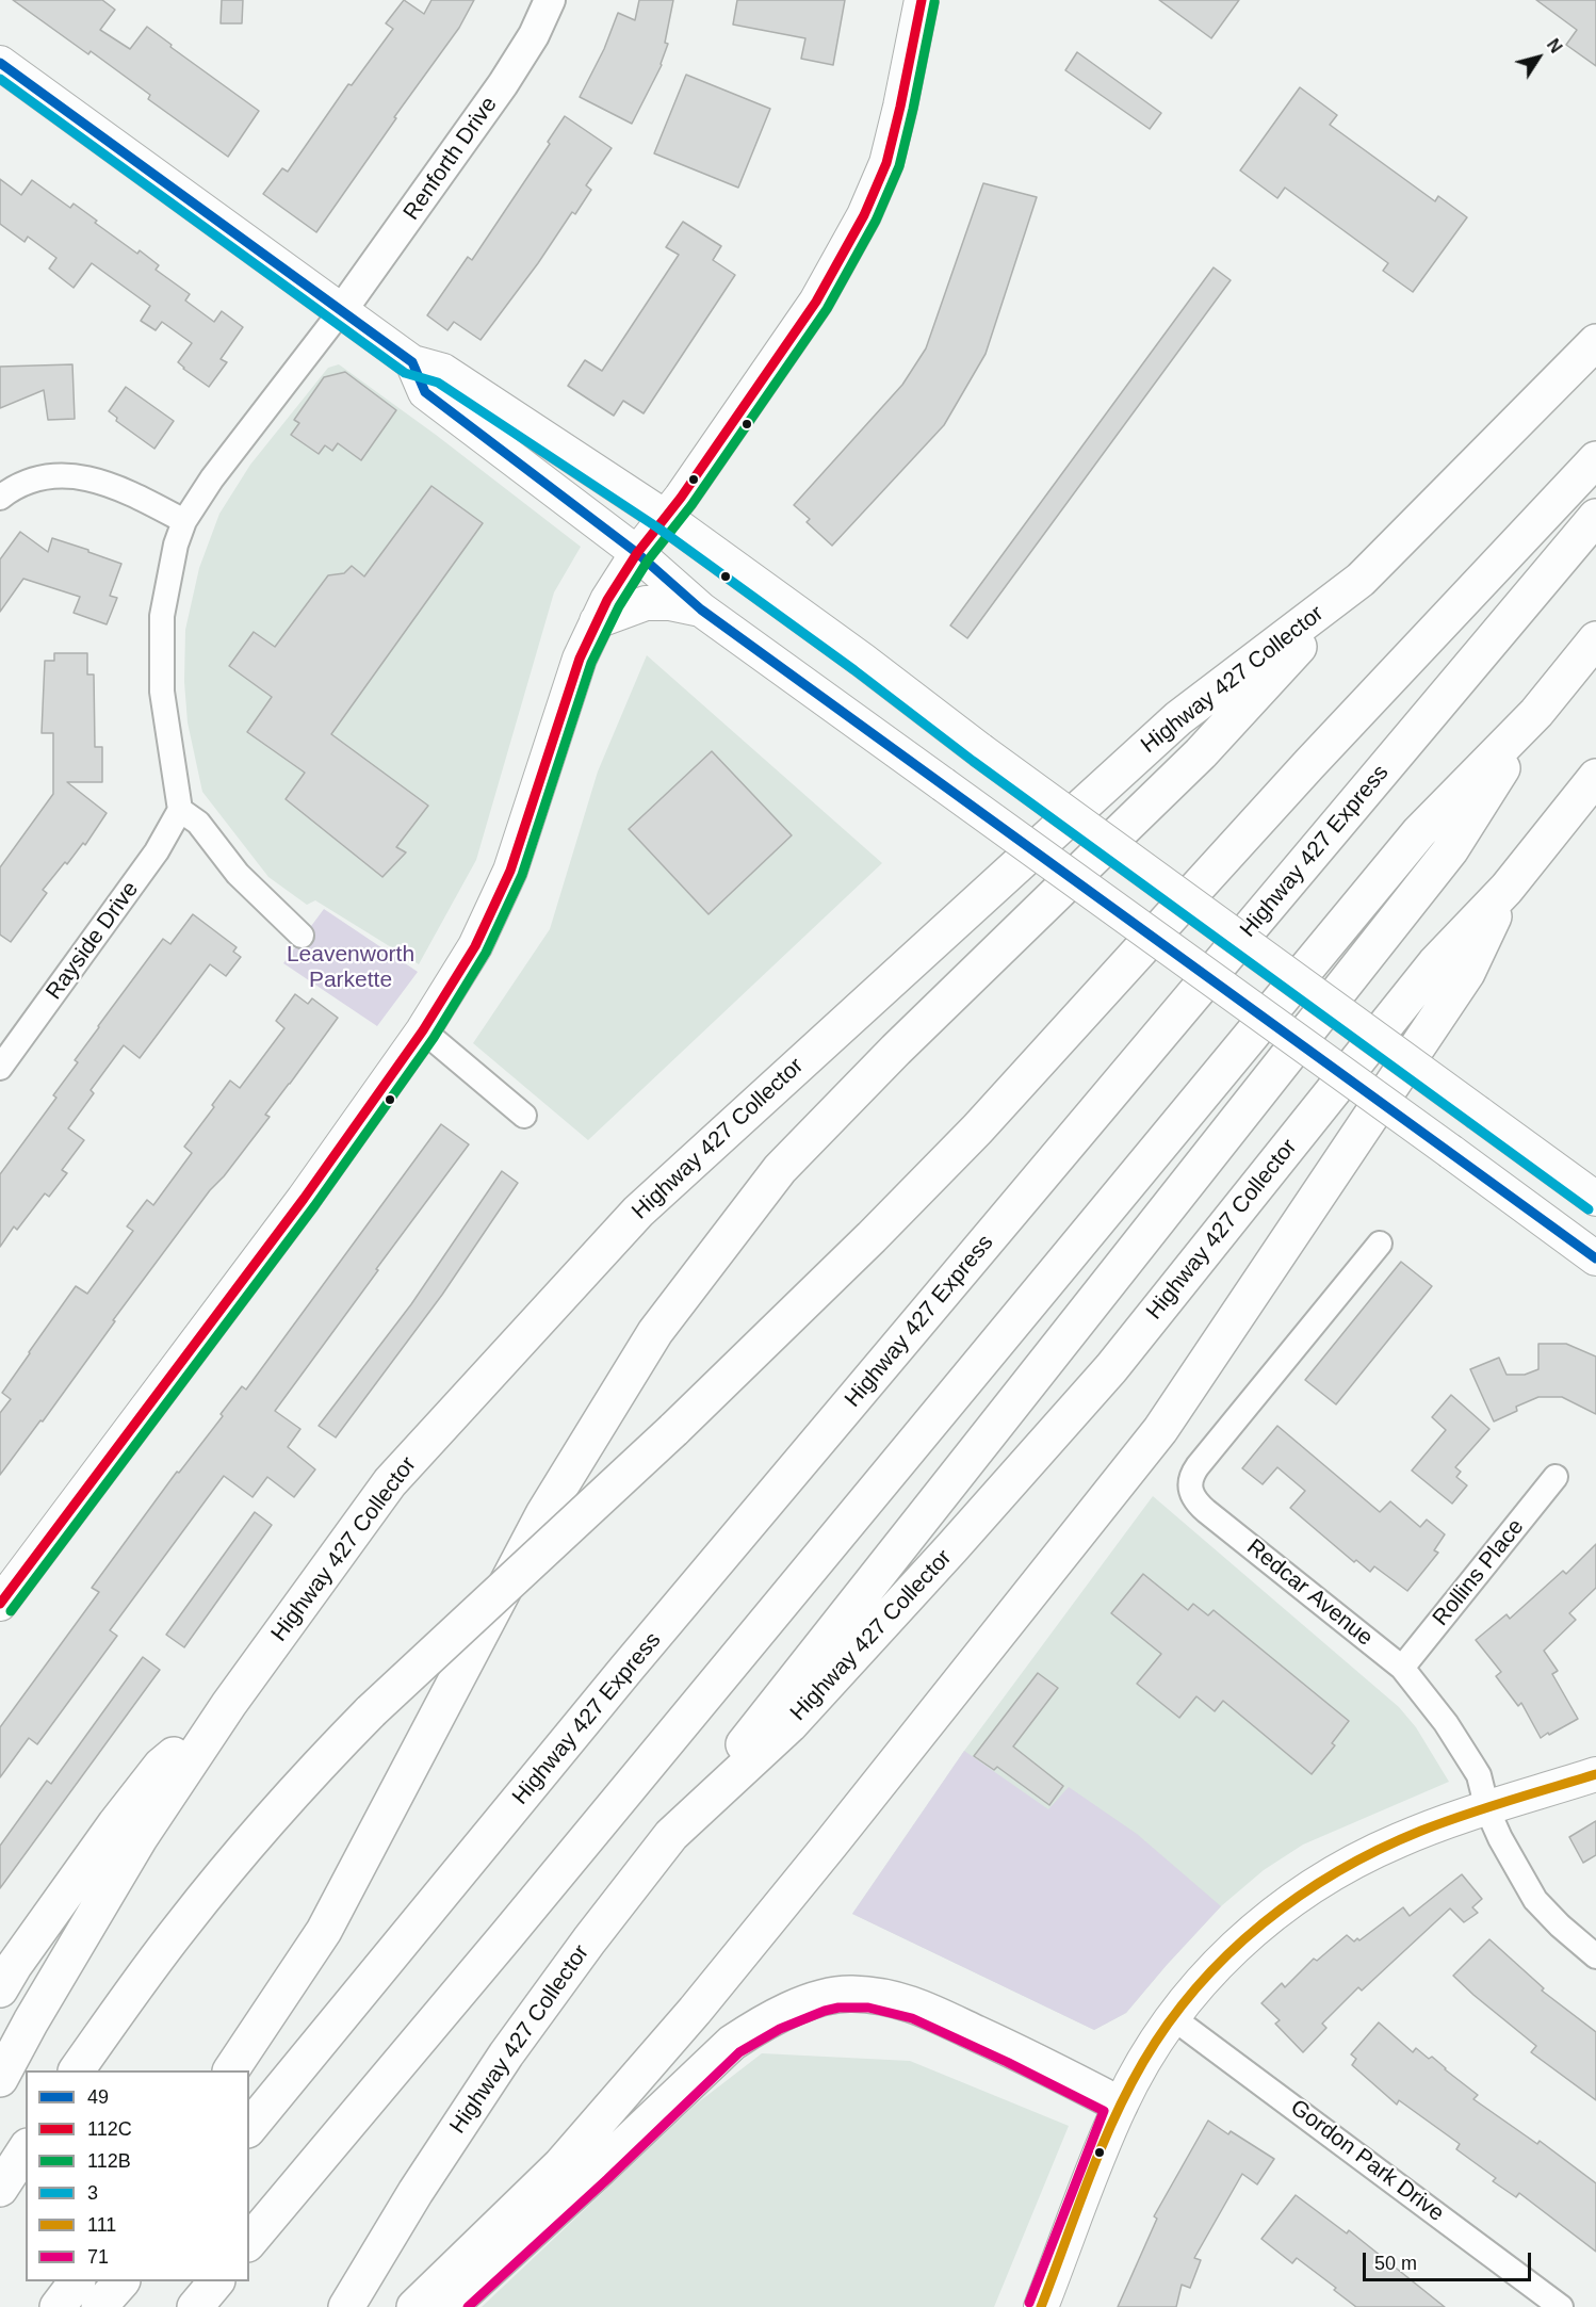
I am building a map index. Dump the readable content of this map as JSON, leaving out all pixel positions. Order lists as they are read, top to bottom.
{
  "streets": {
    "highway": ["Highway 427 Collector", "Highway 427 Express"],
    "street": [
      "Renforth Drive",
      "Rayside Drive",
      "Rollins Place",
      "Redcar Avenue",
      "Gordon Park Drive"
    ]
  },
  "crossings": [
    ["Rollins Place", "Redcar Avenue"]
  ],
  "parks": ["Leavenworth Parkette"],
  "lines": [
    "transit line 112C",
    "transit line 112B",
    "transit line 49",
    "transit line 3",
    "transit line 111",
    "transit line 71"
  ],
  "legend": [
    "49",
    "112C",
    "112B",
    "3",
    "111",
    "71"
  ],
  "scale_bar": "50 m",
  "north": "top right"
}
